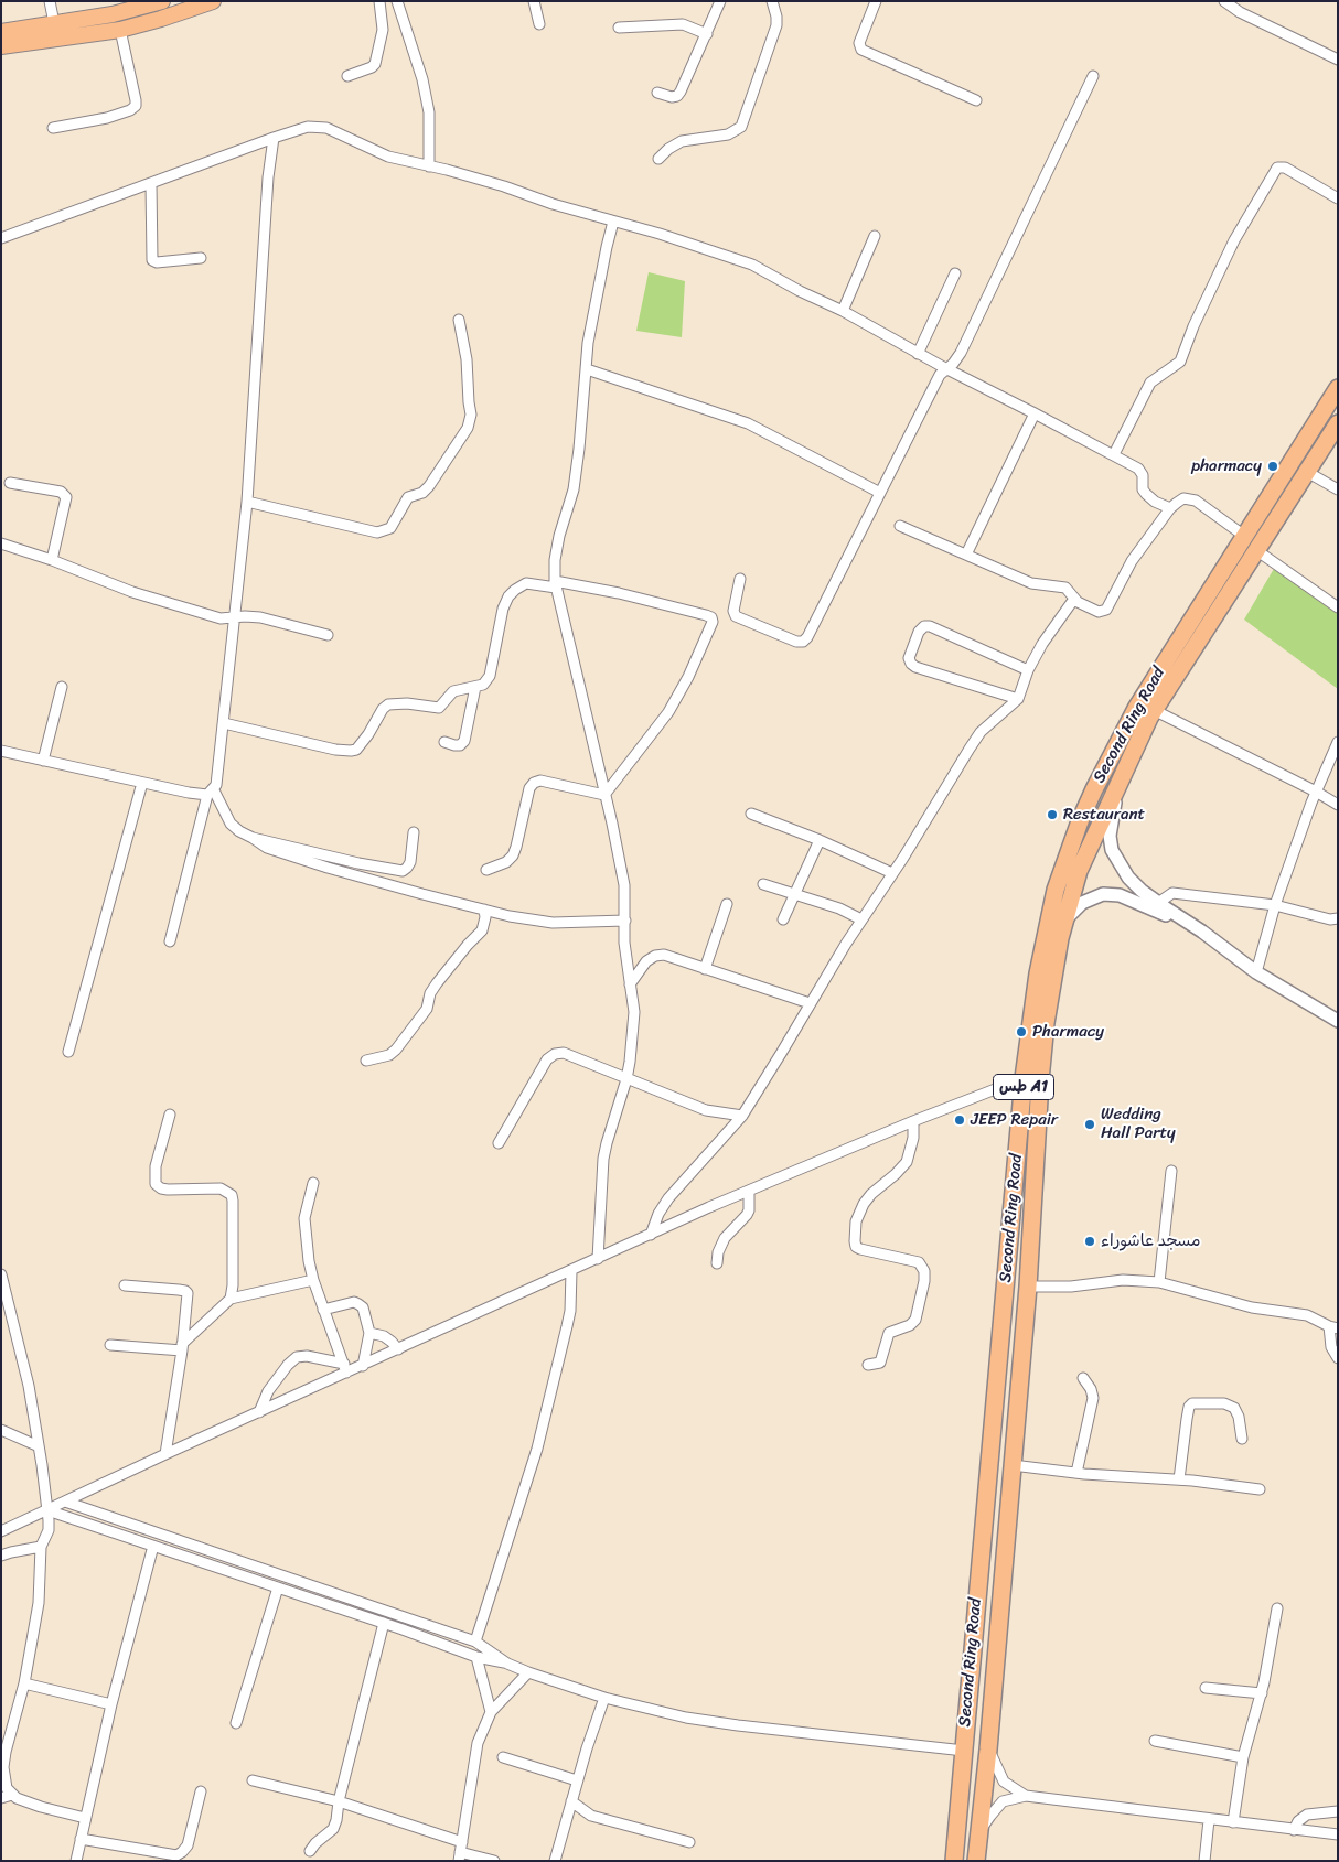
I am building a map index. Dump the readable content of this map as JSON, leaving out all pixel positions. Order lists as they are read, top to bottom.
{
  "streets": {
    "highway": ["Second Ring Road", "طس A1"]
  },
  "places": [
    "pharmacy",
    "Restaurant",
    "Pharmacy",
    "JEEP Repair",
    "Wedding Hall Party",
    "مسجد عاشوراء"
  ]
}
